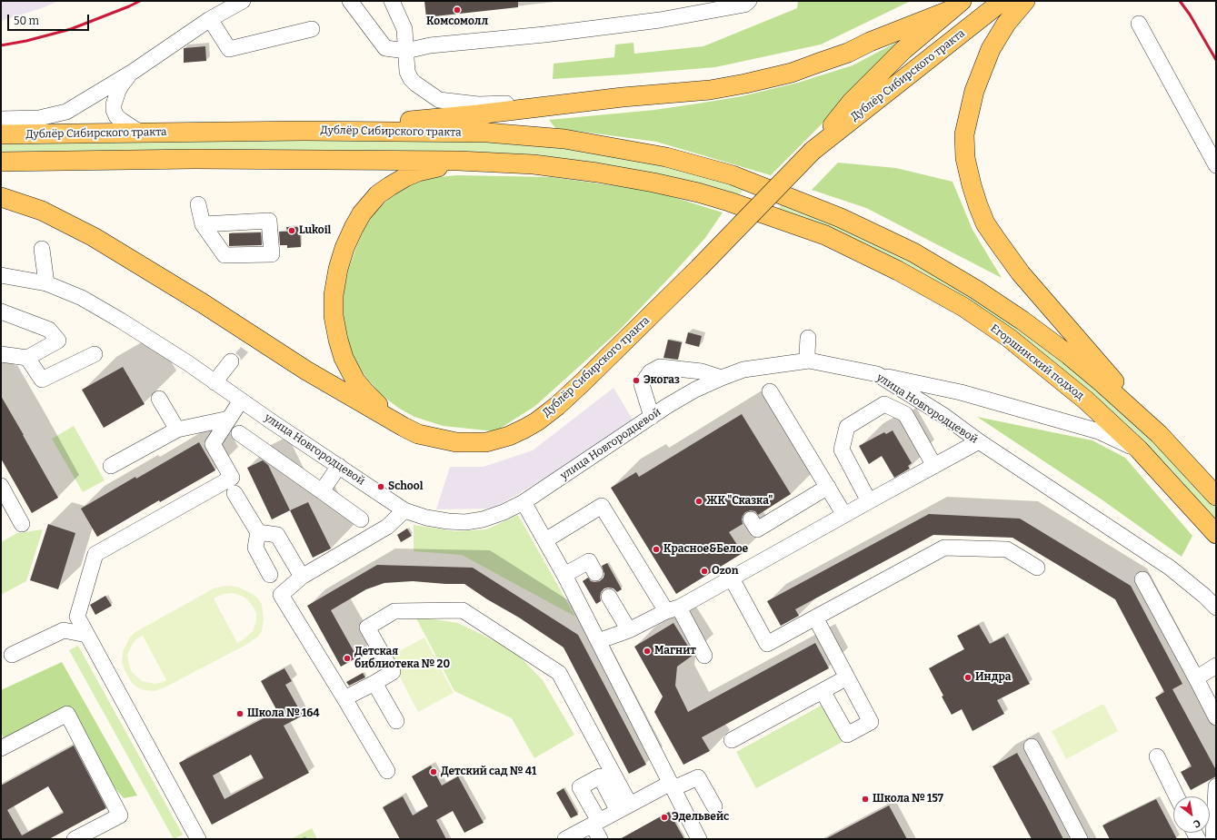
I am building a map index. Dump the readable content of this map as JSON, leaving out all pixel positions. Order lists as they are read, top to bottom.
{
  "streets": {
    "main road": ["Дублёр Сибирского тракта", "Егоршинский подход"],
    "street": ["улица Новгородцевой"]
  },
  "crossings": [
    ["Дублёр Сибирского тракта", "Егоршинский подход"]
  ],
  "places": [
    "Комсомолл",
    "Lukoil",
    "Экогаз",
    "School",
    "ЖК \"Сказка\"",
    "Красное&Белое",
    "Ozon",
    "Магнит",
    "Детская библиотека № 20",
    "Индра",
    "Школа № 164",
    "Детский сад № 41",
    "Школа № 157",
    "Эдельвейс"
  ],
  "scale_bar": "50 m",
  "north": "bottom right"
}
